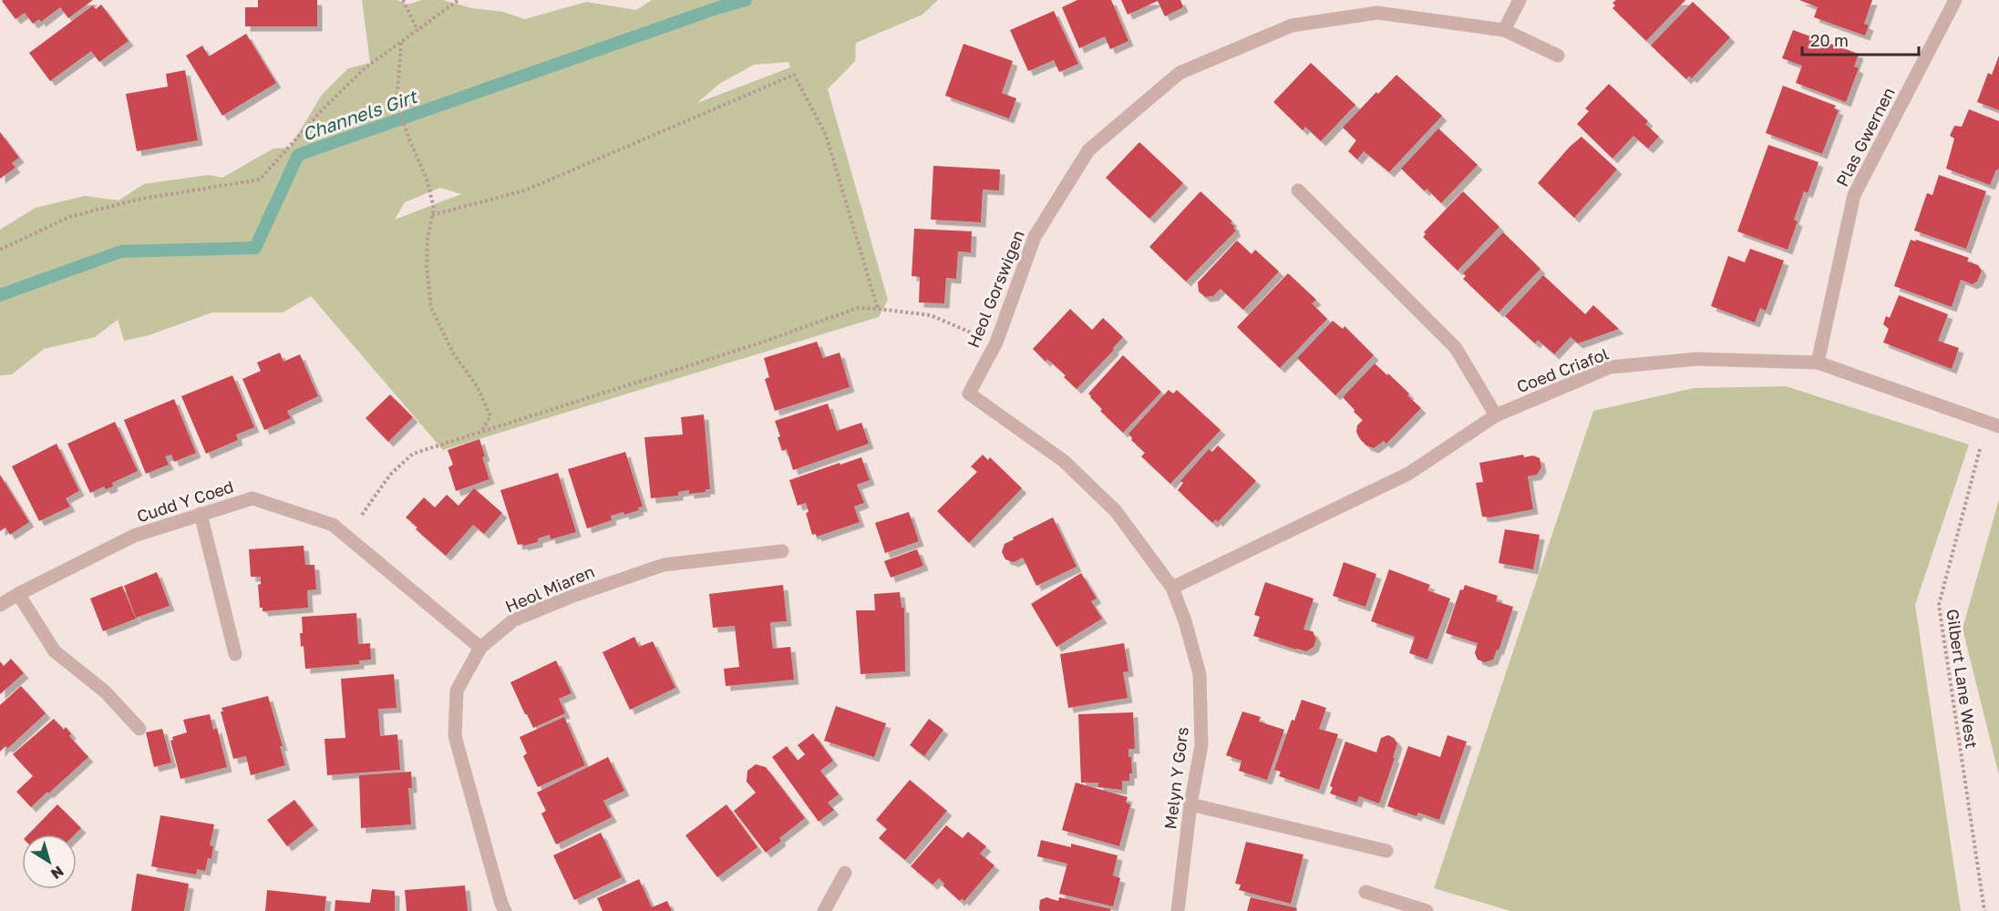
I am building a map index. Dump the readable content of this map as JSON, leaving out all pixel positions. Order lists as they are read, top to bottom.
{
  "streets": {
    "street": [
      "Plas Gwernen",
      "Heol Gorswigen",
      "Coed Criafol",
      "Cudd Y Coed",
      "Heol Miaren",
      "Melyn Y Gors"
    ],
    "path": ["Gilbert Lane West"]
  },
  "crossings": [
    ["Plas Gwernen", "Coed Criafol"],
    ["Heol Gorswigen", "Coed Criafol"],
    ["Heol Gorswigen", "Melyn Y Gors"],
    ["Coed Criafol", "Gilbert Lane West"],
    ["Coed Criafol", "Melyn Y Gors"],
    ["Cudd Y Coed", "Heol Miaren"]
  ],
  "water": ["Channels Girt"],
  "scale_bar": "20 m",
  "north": "bottom right"
}
